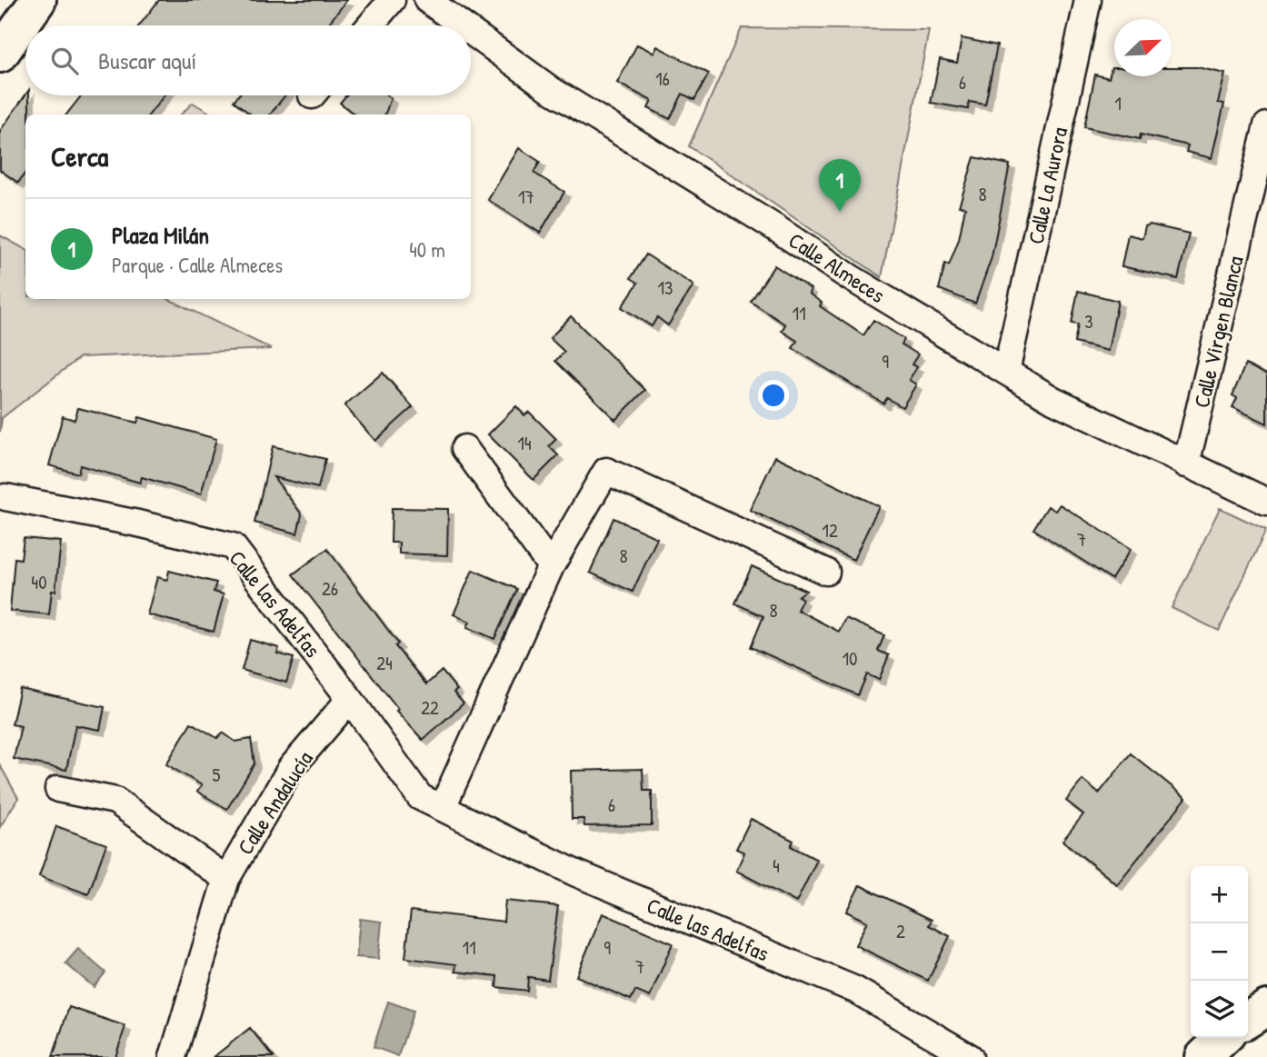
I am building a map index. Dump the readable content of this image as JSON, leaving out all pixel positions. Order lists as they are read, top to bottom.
{
  "streets": {
    "street": [
      "Calle La Aurora",
      "Calle Almeces",
      "Calle Virgen Blanca",
      "Calle las Adelfas",
      "Calle Andalucía"
    ]
  },
  "crossings": [
    ["Calle La Aurora", "Calle Almeces"],
    ["Calle Almeces", "Calle Virgen Blanca"],
    ["Calle las Adelfas", "Calle Andalucía"]
  ],
  "house_numbers": [
    "16",
    "6",
    "1",
    "8",
    "17",
    "13",
    "11",
    "3",
    "9",
    "14",
    "12",
    "7",
    "8",
    "40",
    "26",
    "8",
    "10",
    "24",
    "22",
    "5",
    "6",
    "4",
    "2",
    "11",
    "9",
    "7"
  ],
  "north": "top right",
  "page": {
    "search": "Buscar aquí",
    "heading": "Cerca",
    "pins": "1",
    "list": [
      {
        "mark": "1",
        "name": "Plaza Milán",
        "note": "Parque · Calle Almeces",
        "value": "40 m"
      }
    ],
    "map_buttons": ["+", "−"]
  }
}
